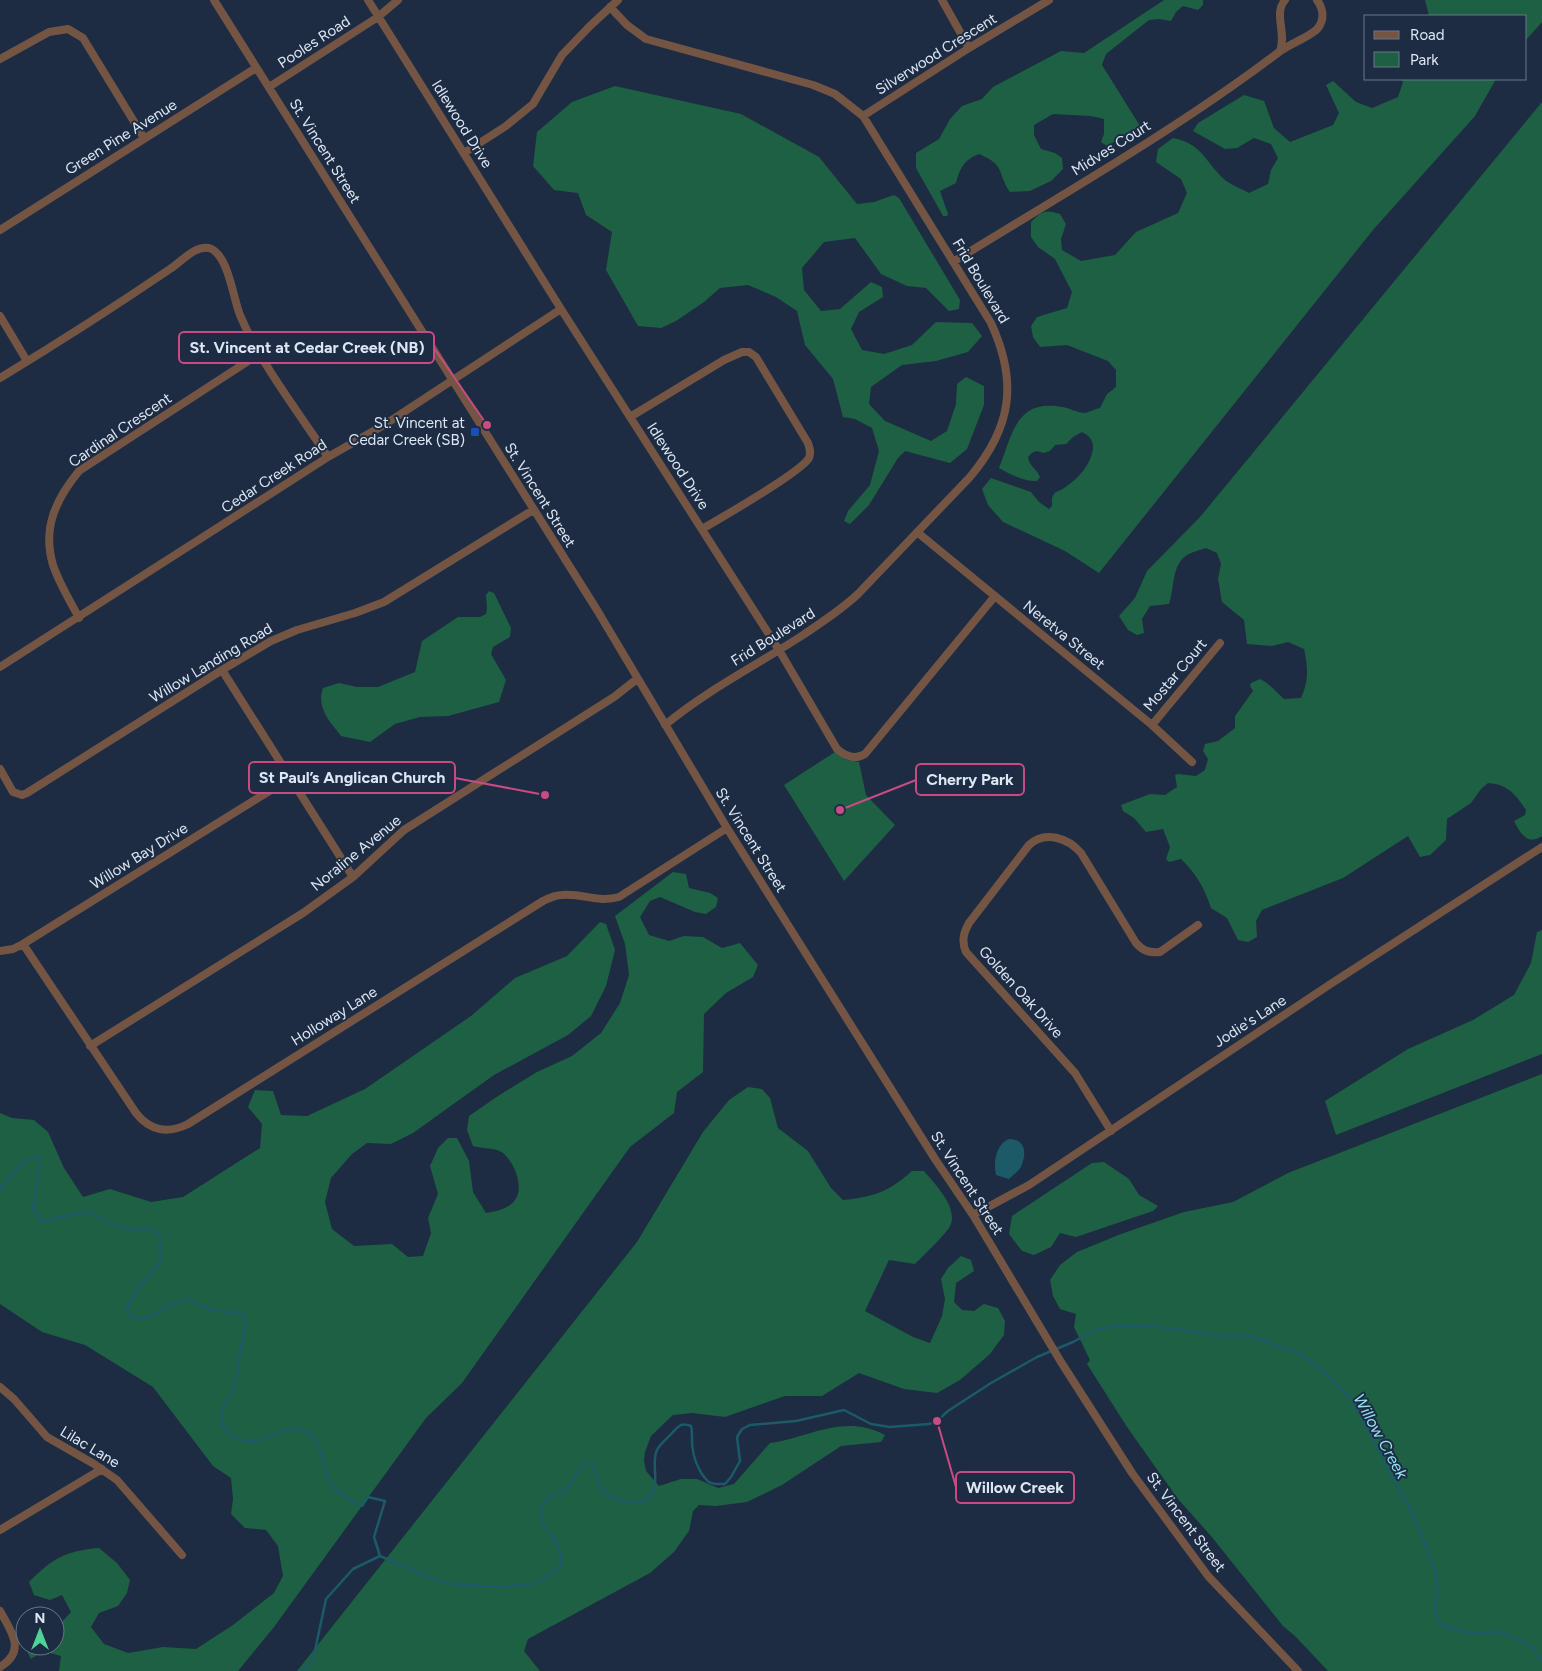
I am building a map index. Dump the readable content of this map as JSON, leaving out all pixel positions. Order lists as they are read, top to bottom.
{
  "streets": {
    "street": [
      "Pooles Road",
      "Silverwood Crescent",
      "Idlewood Drive",
      "Green Pine Avenue",
      "Midves Court",
      "St. Vincent Street",
      "Frid Boulevard",
      "Cardinal Crescent",
      "Cedar Creek Road",
      "Neretva Street",
      "Willow Landing Road",
      "Mostar Court",
      "Noraline Avenue",
      "Willow Bay Drive",
      "Golden Oak Drive",
      "Holloway Lane",
      "Jodie's Lane",
      "Lilac Lane"
    ]
  },
  "crossings": [
    ["Pooles Road", "Idlewood Drive"],
    ["Pooles Road", "St. Vincent Street"],
    ["Silverwood Crescent", "Frid Boulevard"],
    ["Idlewood Drive", "Frid Boulevard"],
    ["Idlewood Drive", "Cedar Creek Road"],
    ["Idlewood Drive", "Neretva Street"],
    ["Green Pine Avenue", "St. Vincent Street"],
    ["Midves Court", "Frid Boulevard"],
    ["St. Vincent Street", "Frid Boulevard"],
    ["St. Vincent Street", "Cedar Creek Road"],
    ["St. Vincent Street", "Willow Landing Road"],
    ["St. Vincent Street", "Noraline Avenue"],
    ["St. Vincent Street", "Holloway Lane"],
    ["St. Vincent Street", "Jodie's Lane"],
    ["Frid Boulevard", "Neretva Street"],
    ["Cardinal Crescent", "Cedar Creek Road"],
    ["Neretva Street", "Mostar Court"],
    ["Noraline Avenue", "Holloway Lane"],
    ["Willow Bay Drive", "Holloway Lane"],
    ["Golden Oak Drive", "Jodie's Lane"]
  ],
  "water": ["Willow Creek"],
  "places": {
    "other": [
      "St. Vincent at Cedar Creek (NB)",
      "St Paul’s Anglican Church",
      "Cherry Park",
      "Willow Creek"
    ],
    "transit": ["St. Vincent at Cedar Creek (SB)"]
  },
  "legend": ["Road", "Park"],
  "north": "top"
}
